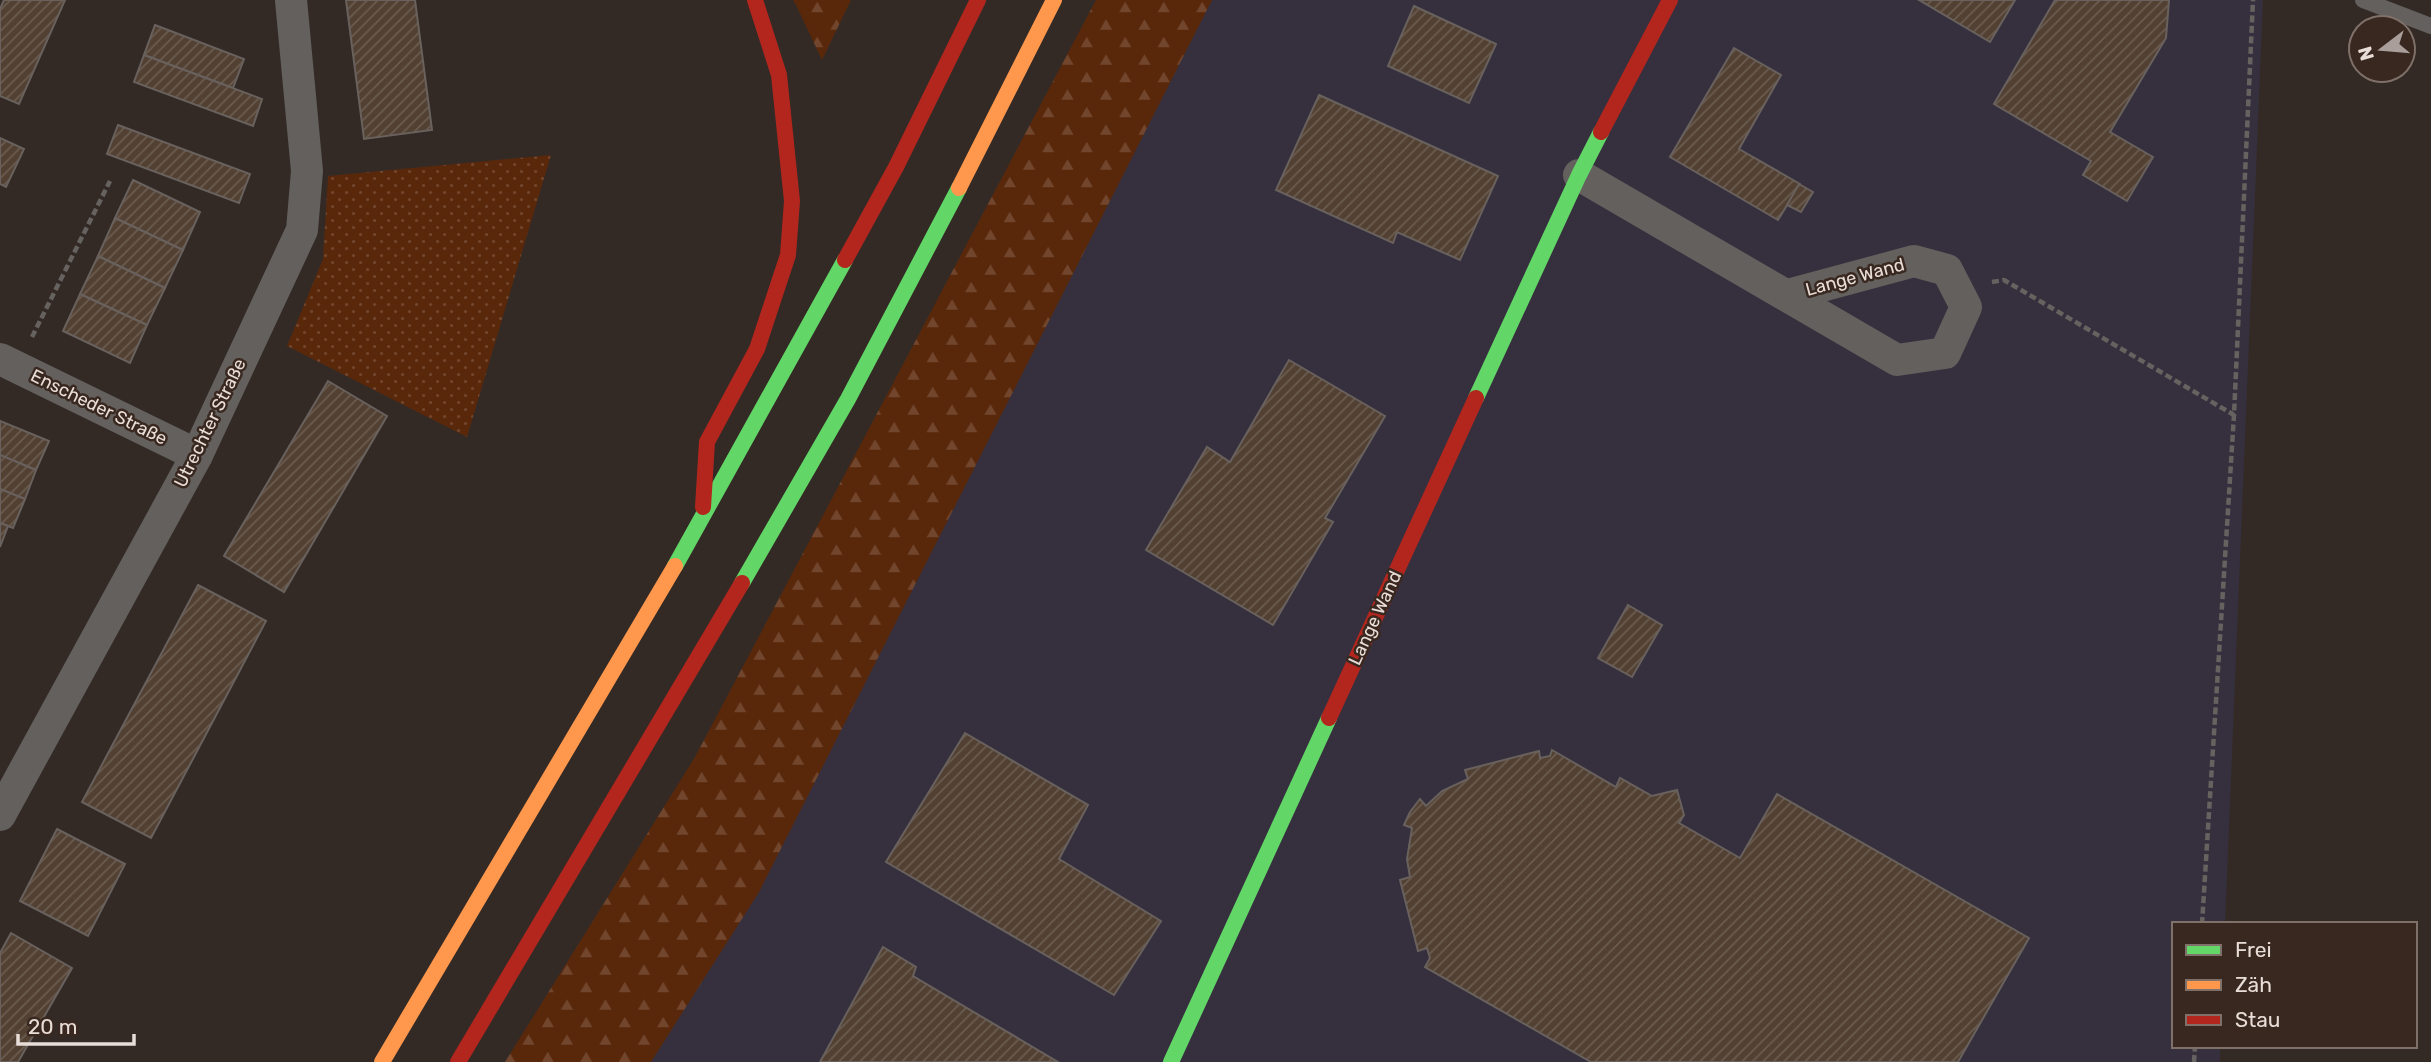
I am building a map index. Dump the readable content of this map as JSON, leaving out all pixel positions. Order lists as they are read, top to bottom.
{
  "streets": {
    "main road": ["Lange Wand"],
    "street": ["Enscheder Straße", "Utrechter Straße"]
  },
  "crossings": [
    ["Enscheder Straße", "Utrechter Straße"]
  ],
  "legend": ["Frei", "Zäh", "Stau"],
  "scale_bar": "20 m",
  "north": "left"
}
